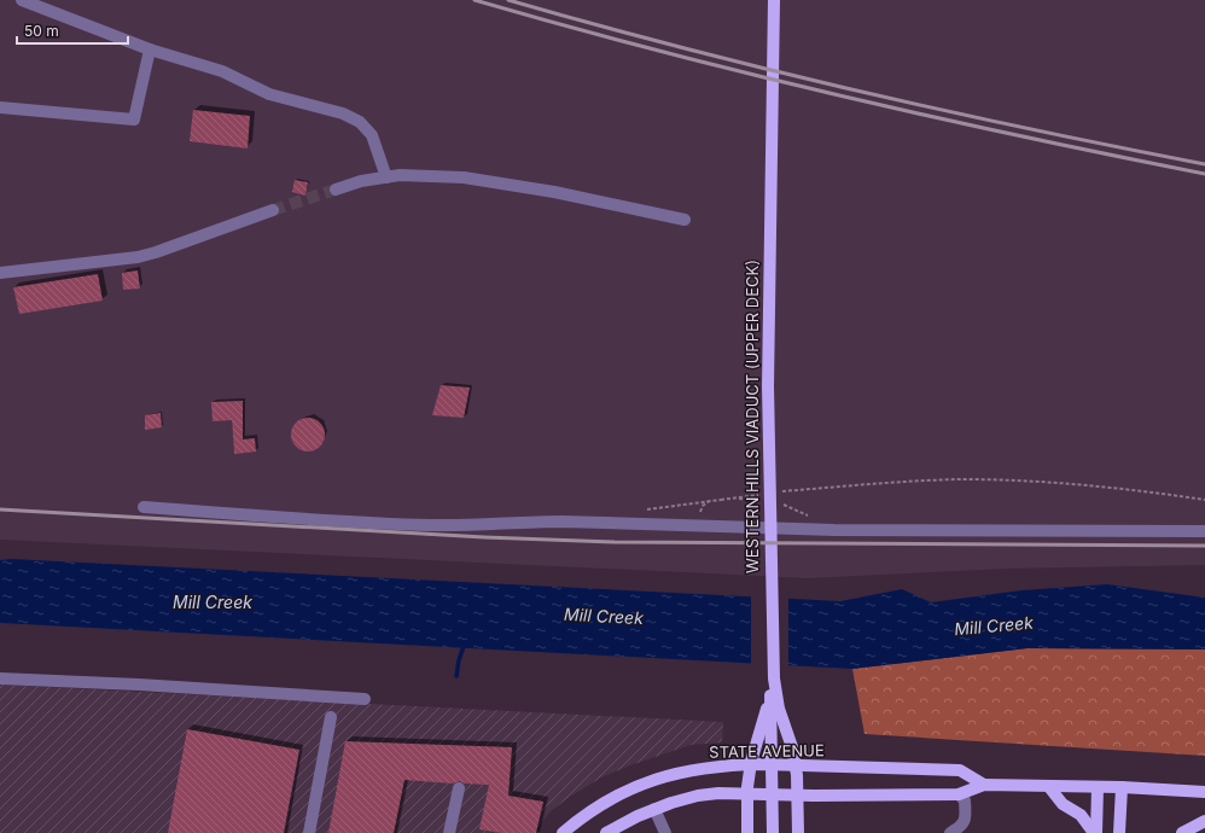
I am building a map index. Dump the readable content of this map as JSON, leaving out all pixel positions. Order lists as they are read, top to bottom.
{
  "streets": {
    "main road": ["WESTERN HILLS VIADUCT (UPPER DECK)", "STATE AVENUE"]
  },
  "water": ["Mill Creek"],
  "scale_bar": "50 m"
}
